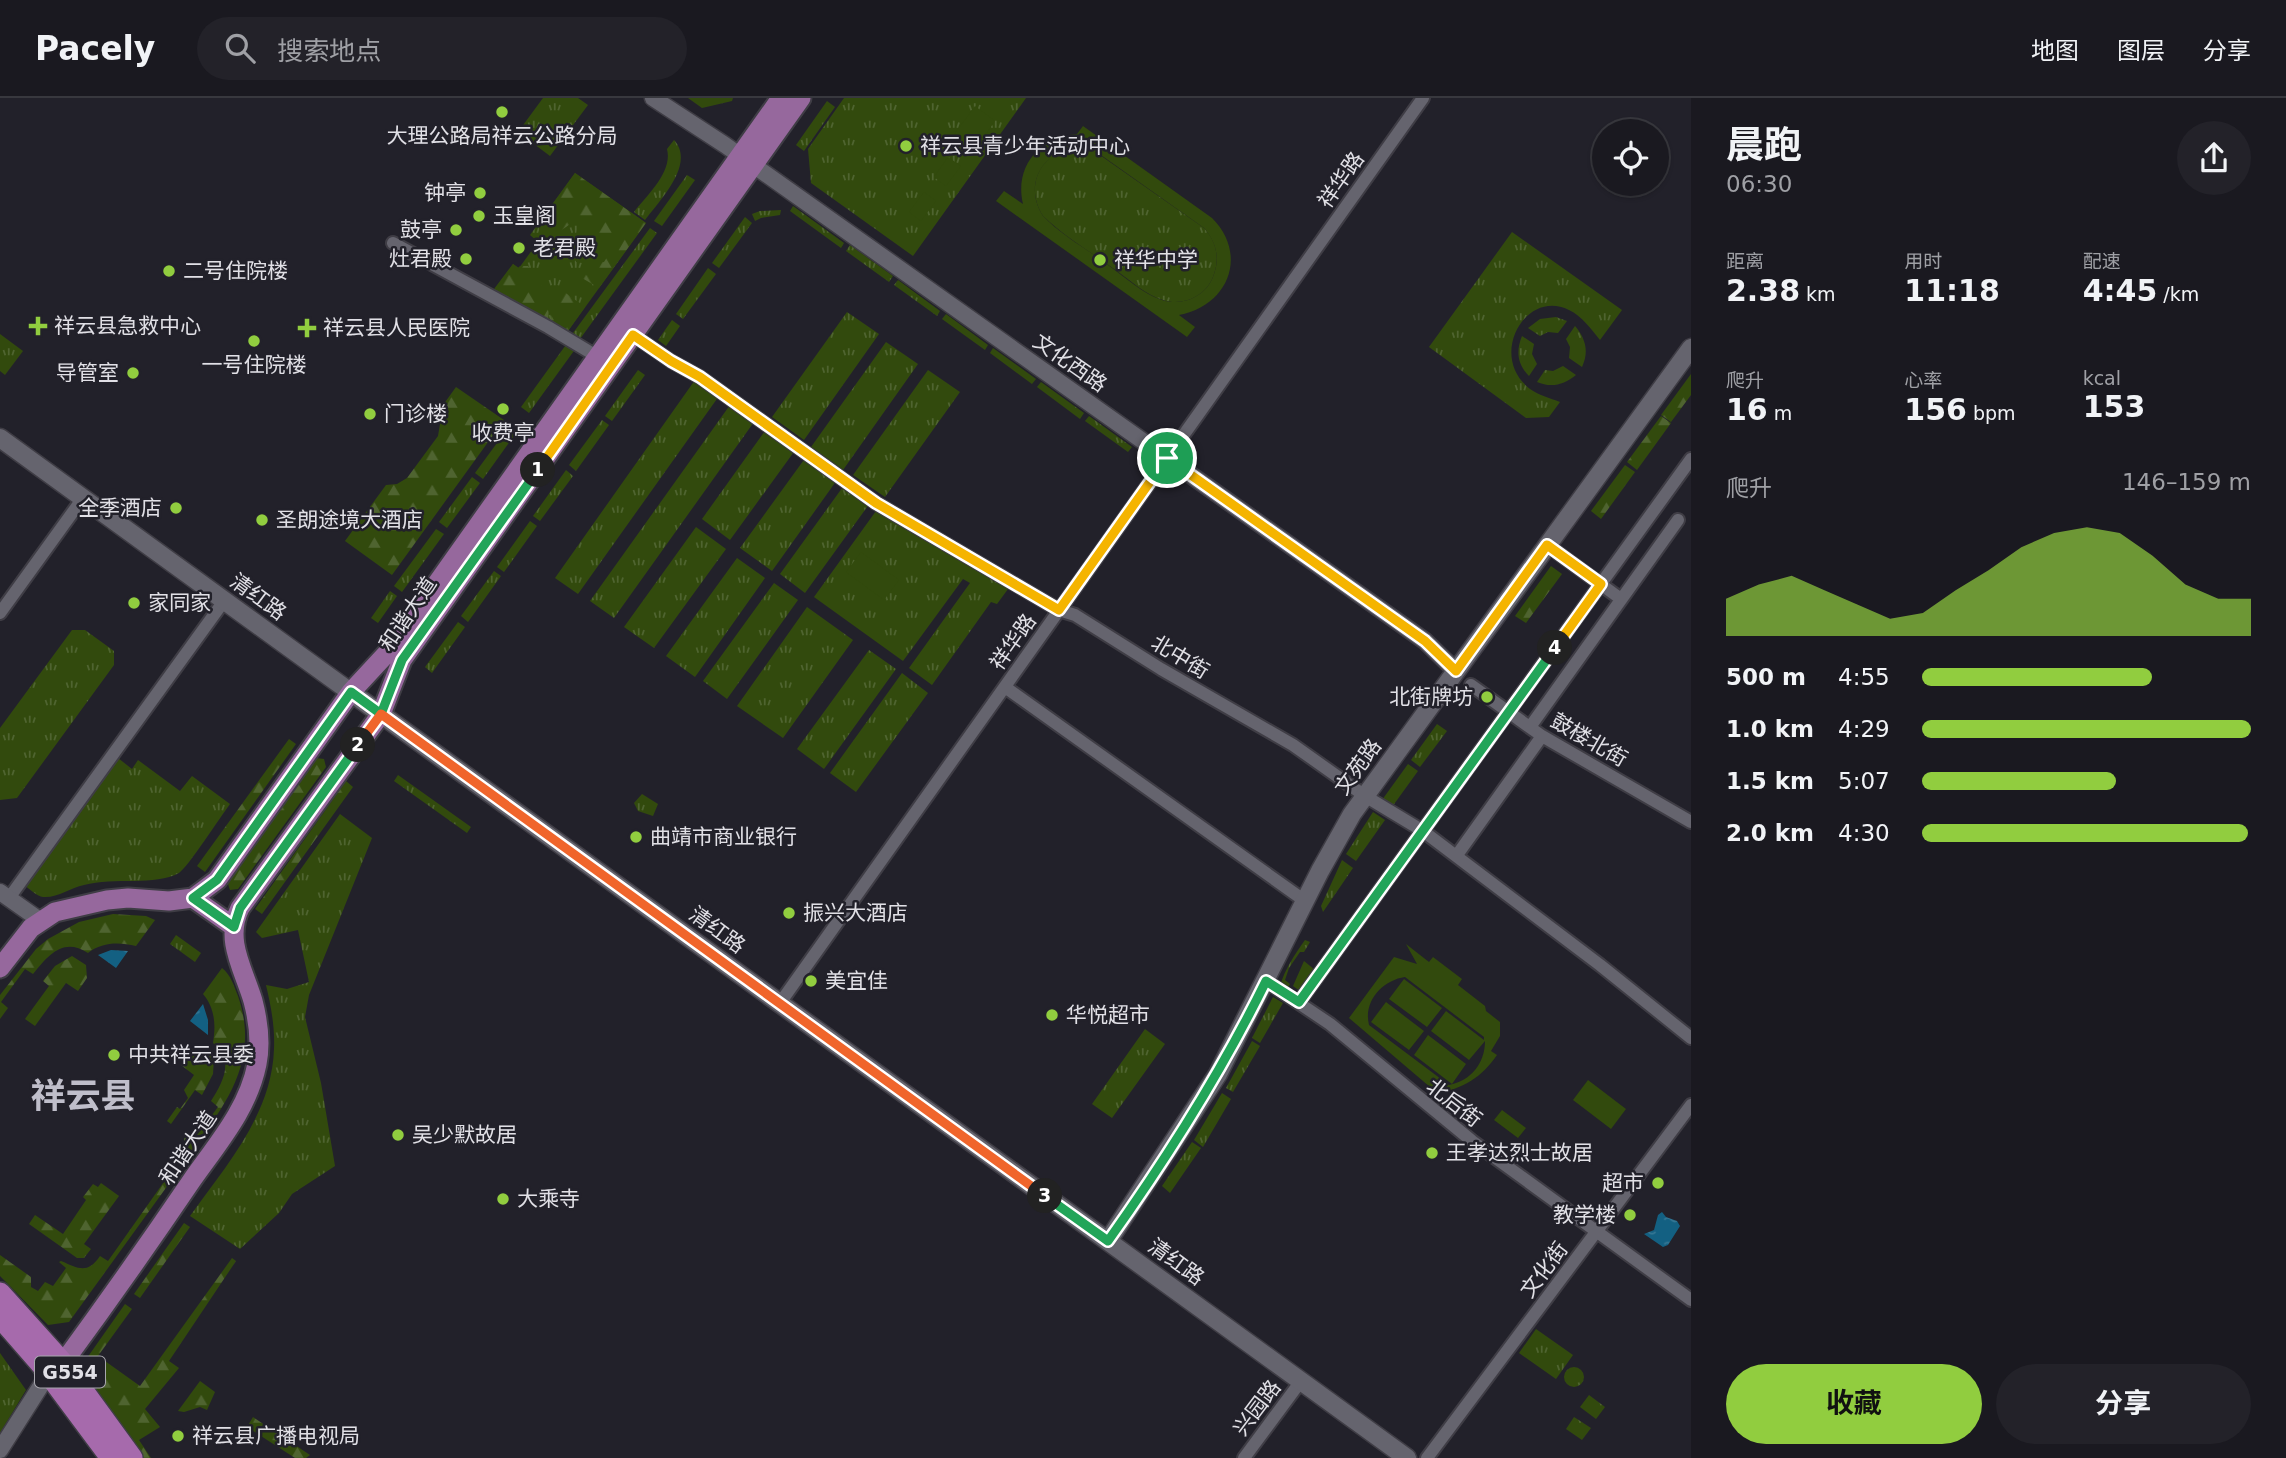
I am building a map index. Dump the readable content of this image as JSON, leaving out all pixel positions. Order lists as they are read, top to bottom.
{
  "streets": {
    "highway": ["G554"],
    "main road": ["清红路", "和谐大道", "文苑路"],
    "street": [
      "祥华路",
      "文化西路",
      "北中街",
      "鼓楼北街",
      "北后街",
      "文化街",
      "兴园路"
    ]
  },
  "crossings": [
    ["祥华路", "文化西路"],
    ["祥华路", "清红路"],
    ["祥华路", "北中街"],
    ["文化西路", "和谐大道"],
    ["文化西路", "文苑路"],
    ["清红路", "和谐大道"],
    ["清红路", "文苑路"],
    ["清红路", "兴园路"],
    ["和谐大道", "北中街"],
    ["和谐大道", "G554"],
    ["北中街", "文苑路"],
    ["文苑路", "北后街"],
    ["北后街", "文化街"]
  ],
  "districts": ["祥云县"],
  "places": {
    "other": [
      "大理公路局祥云公路分局",
      "祥云县青少年活动中心",
      "钟亭",
      "玉皇阁",
      "鼓亭",
      "老君殿",
      "灶君殿",
      "祥华中学",
      "二号住院楼",
      "一号住院楼",
      "导管室",
      "收费亭",
      "门诊楼",
      "全季酒店",
      "圣朗途境大酒店",
      "家同家",
      "北街牌坊",
      "曲靖市商业银行",
      "振兴大酒店",
      "美宜佳",
      "华悦超市",
      "中共祥云县委",
      "吴少默故居",
      "王孝达烈士故居",
      "超市",
      "大乘寺",
      "教学楼",
      "祥云县广播电视局"
    ],
    "health": ["祥云县急救中心", "祥云县人民医院"]
  },
  "page": {
    "header": "Pacely",
    "search": "搜索地点",
    "nav": ["地图", "图层", "分享"],
    "heading": ["晨跑", "06:30"],
    "stats": [
      ["距离", "2.38 km"],
      ["用时", "11:18"],
      ["配速", "4:45 /km"],
      ["爬升", "16 m"],
      ["心率", "156 bpm"],
      ["kcal", "153"]
    ],
    "pins": [
      "1",
      "4",
      "2",
      "3"
    ],
    "chart": ["爬升", "146–159 m"],
    "list": [
      {
        "name": "500 m",
        "note": "4:55"
      },
      {
        "name": "1.0 km",
        "note": "4:29"
      },
      {
        "name": "1.5 km",
        "note": "5:07"
      },
      {
        "name": "2.0 km",
        "note": "4:30"
      }
    ],
    "buttons": ["收藏", "分享"]
  }
}
